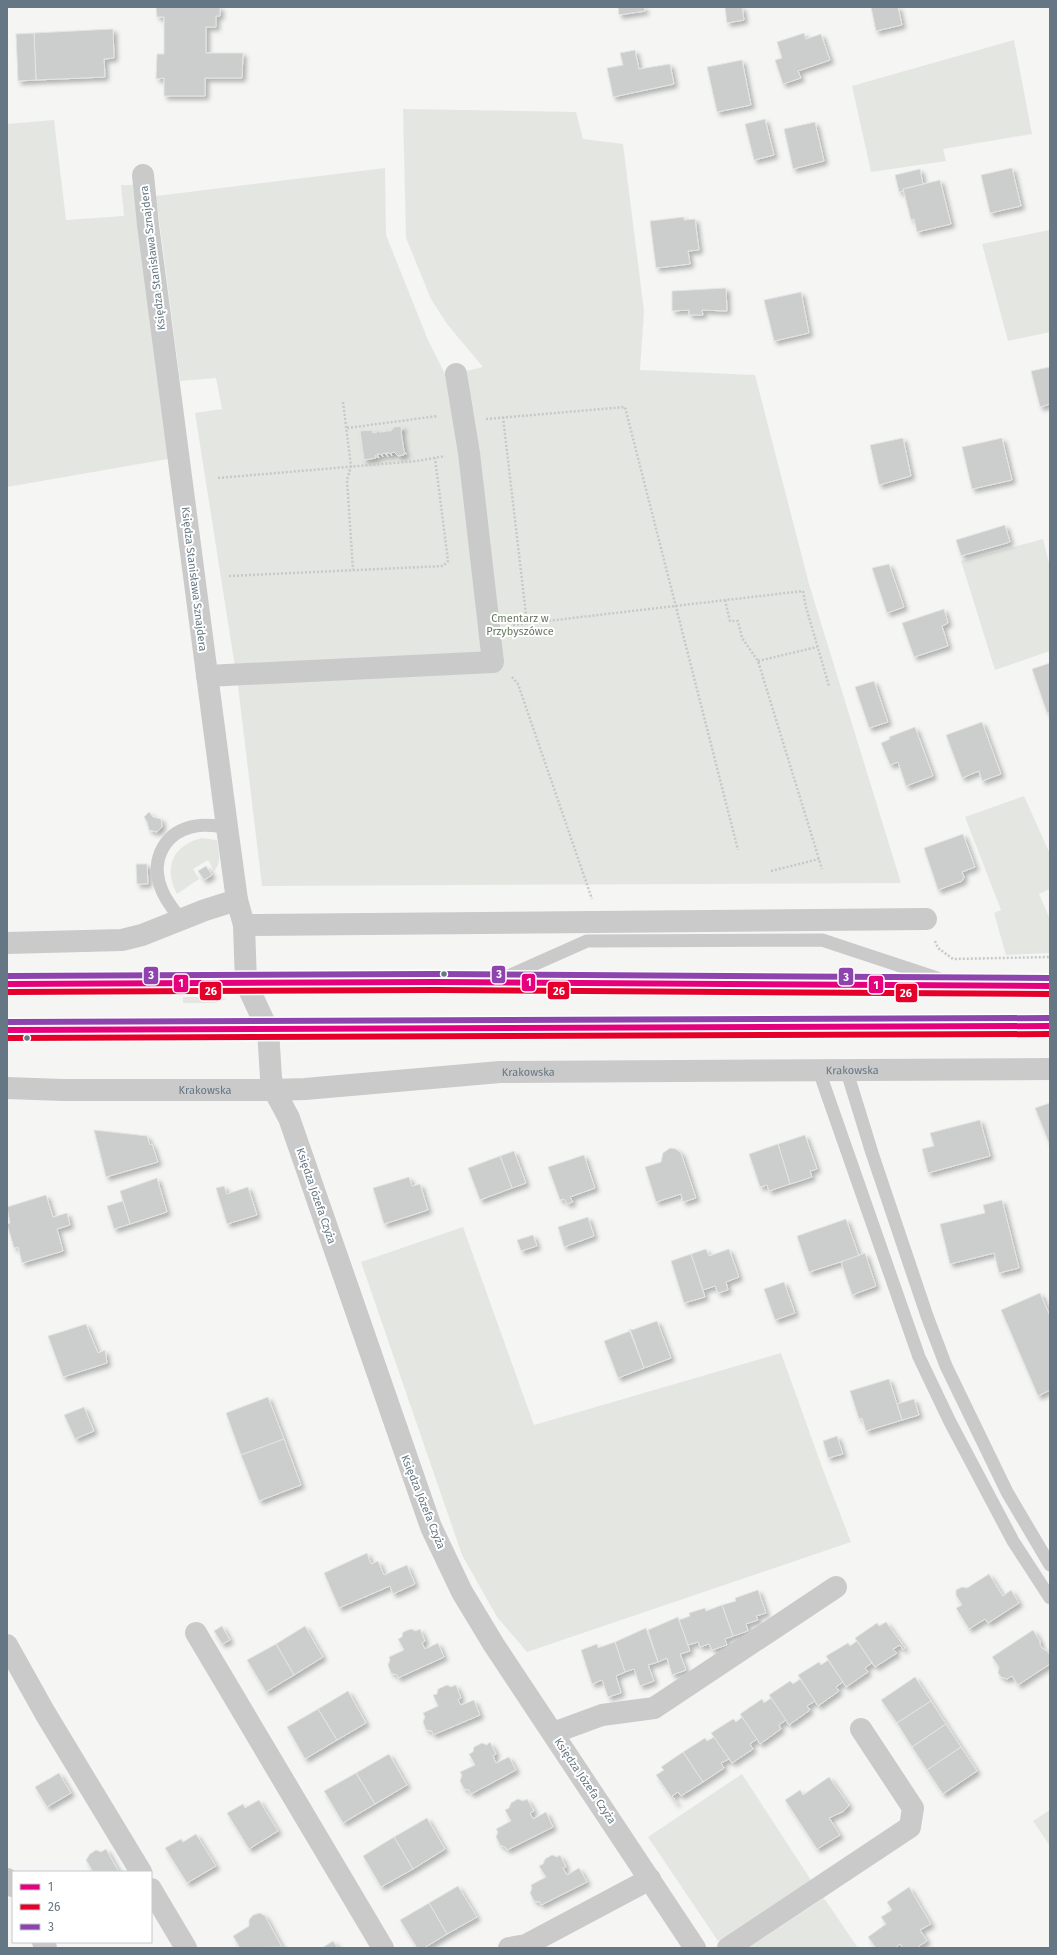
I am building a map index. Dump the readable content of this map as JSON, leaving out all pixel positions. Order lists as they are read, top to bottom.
{
  "streets": {
    "street": ["Księdza Stanisława Sznajdera", "Krakowska", "Księdza Józefa Czyża"]
  },
  "crossings": [
    ["Krakowska", "Księdza Józefa Czyża"]
  ],
  "parks": ["Cmentarz w Przybyszówce"],
  "lines": ["transit line 3", "transit line 1", "transit line 26"],
  "legend": ["1", "26", "3"]
}
